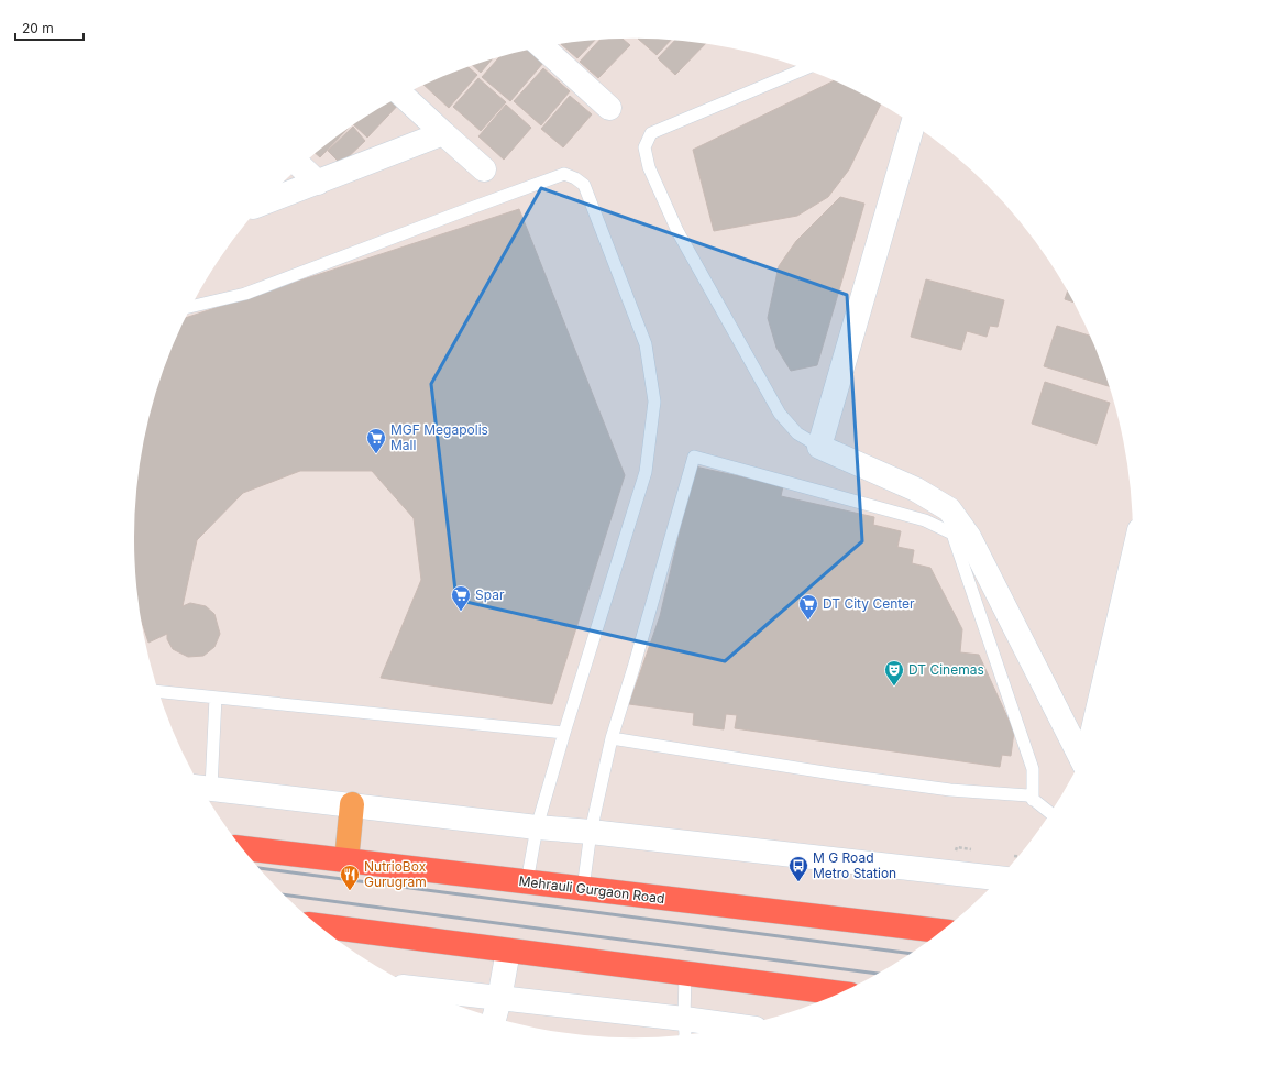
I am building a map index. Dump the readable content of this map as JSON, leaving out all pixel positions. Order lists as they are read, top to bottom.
{
  "streets": {
    "highway": ["Mehrauli Gurgaon Road"]
  },
  "places": {
    "supermarket": ["MGF Megapolis Mall", "Spar", "DT City Center"],
    "theatre": ["DT Cinemas"],
    "bus stop": ["M G Road Metro Station"],
    "restaurant": ["NutrioBox Gurugram"]
  },
  "scale_bar": "20 m"
}
